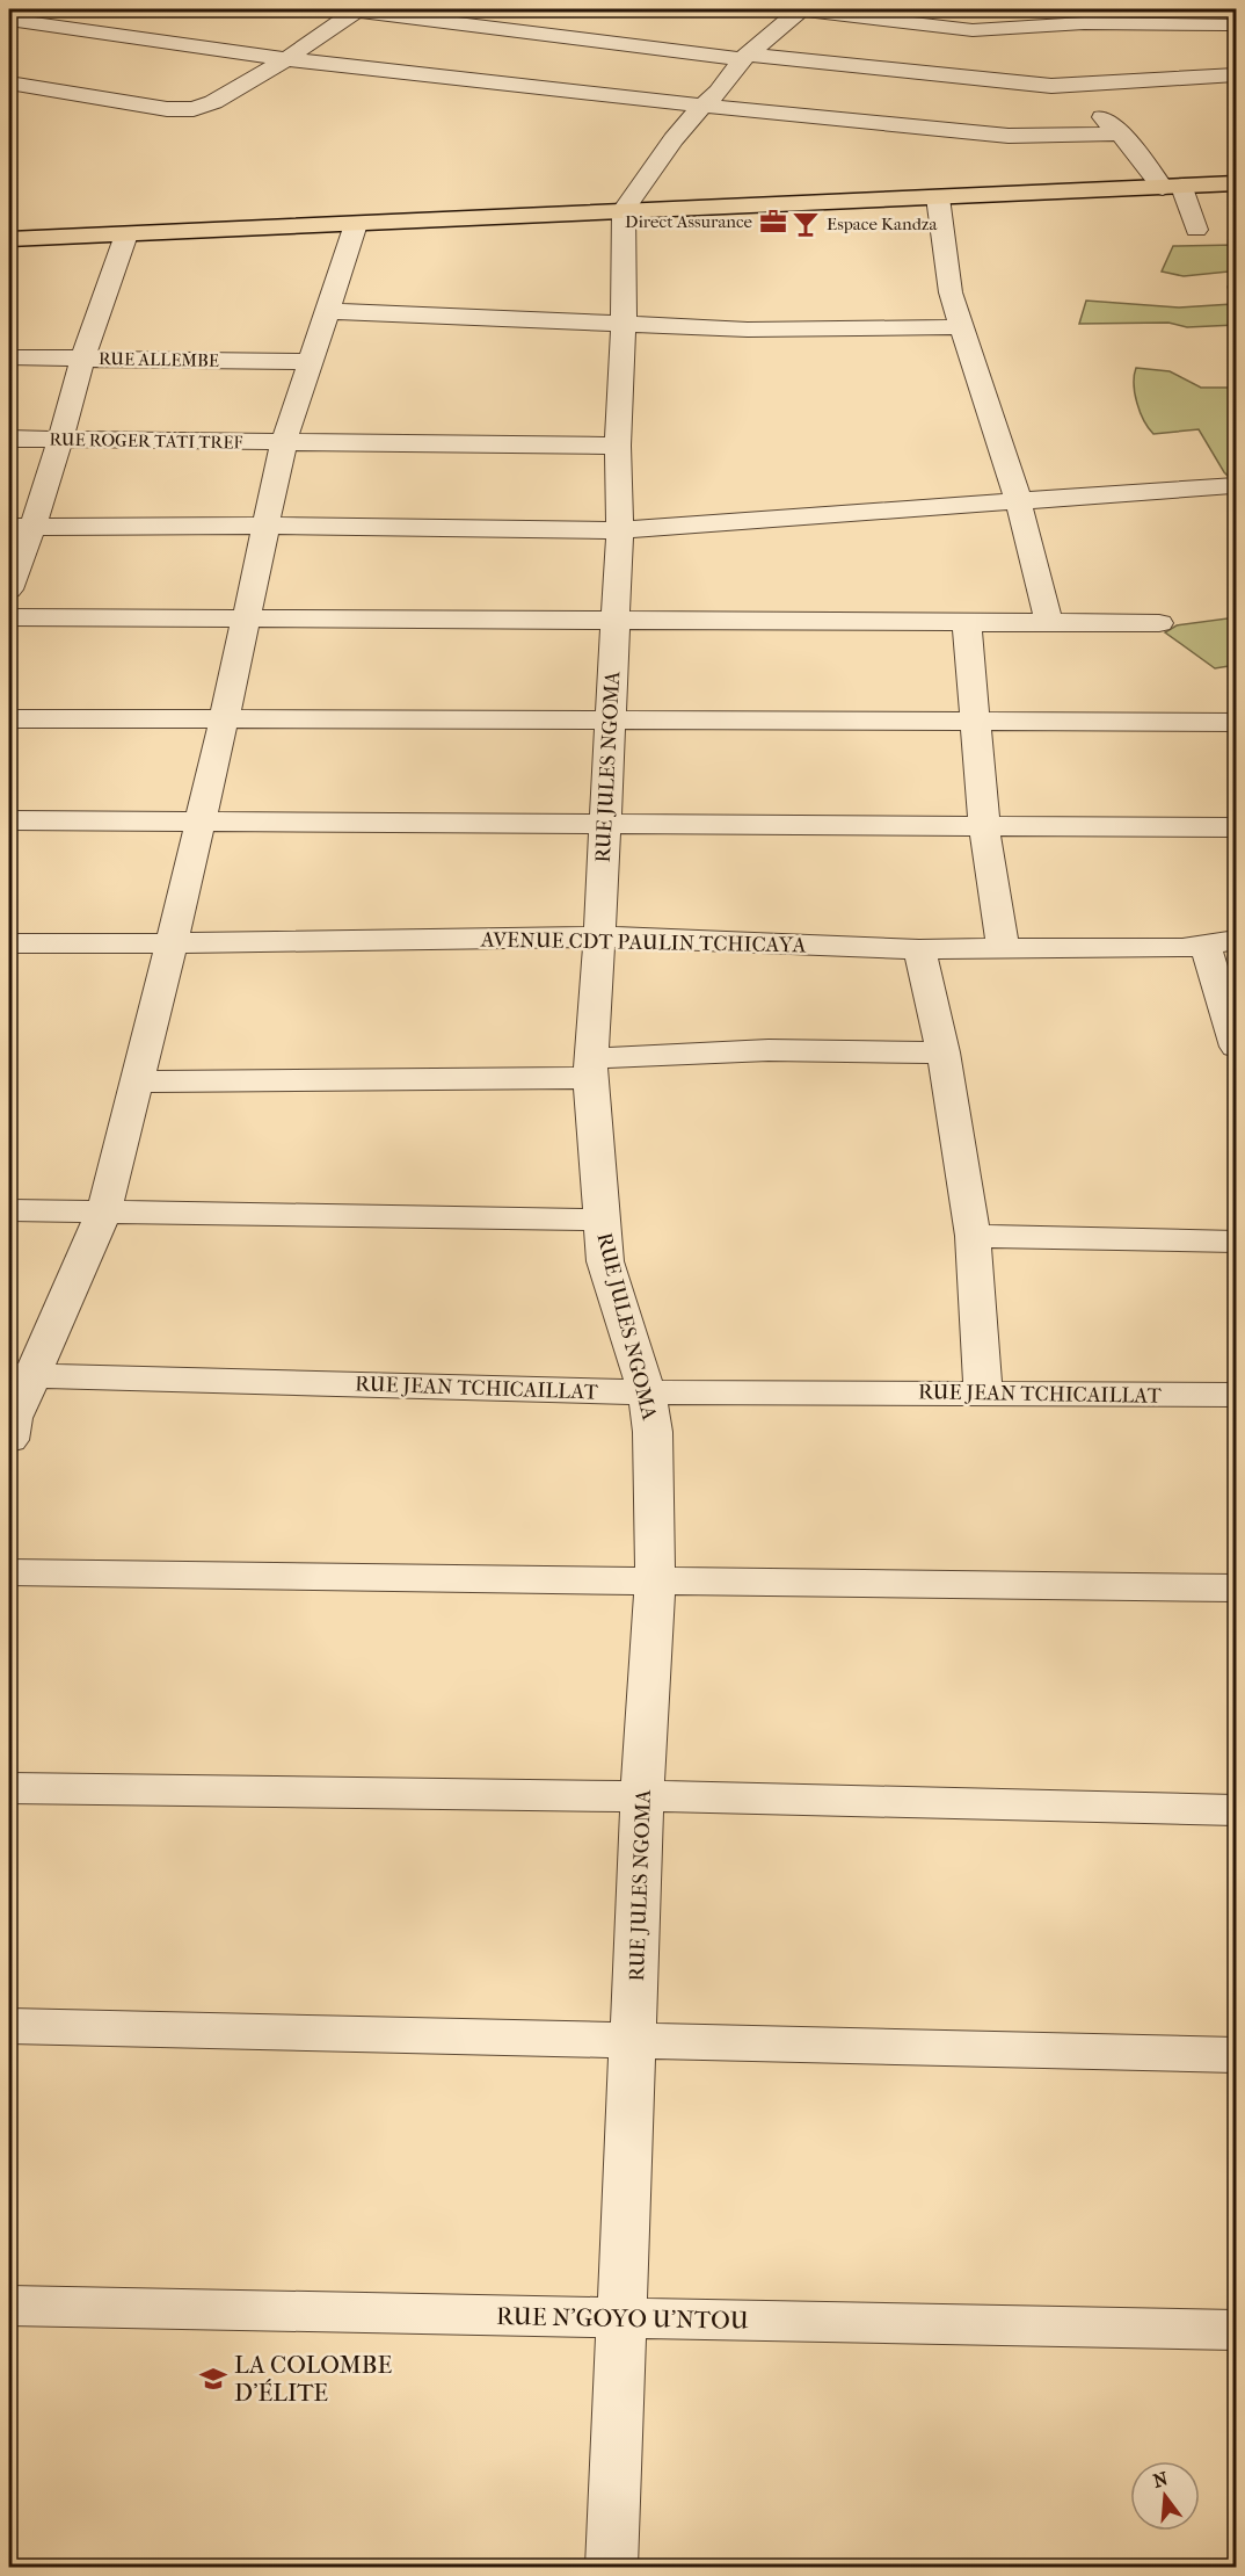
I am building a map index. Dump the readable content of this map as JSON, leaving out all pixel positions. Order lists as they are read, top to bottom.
{
  "streets": {
    "street": [
      "RUE ALLEMBE",
      "RUE ROGER TATI TREF",
      "RUE JULES NGOMA",
      "AVENUE CDT PAULIN TCHICAYA",
      "RUE JEAN TCHICAILLAT",
      "RUE N'GOYO U'NTOU"
    ]
  },
  "crossings": [
    ["RUE ROGER TATI TREF", "RUE JULES NGOMA"],
    ["RUE JULES NGOMA", "AVENUE CDT PAULIN TCHICAYA"],
    ["RUE JULES NGOMA", "RUE JEAN TCHICAILLAT"],
    ["RUE JULES NGOMA", "RUE N'GOYO U'NTOU"]
  ],
  "places": {
    "office": ["Direct Assurance"],
    "bar": ["Espace Kandza"],
    "school or university": ["LA COLOMBE D'ÉLITE"]
  },
  "north": "top"
}
